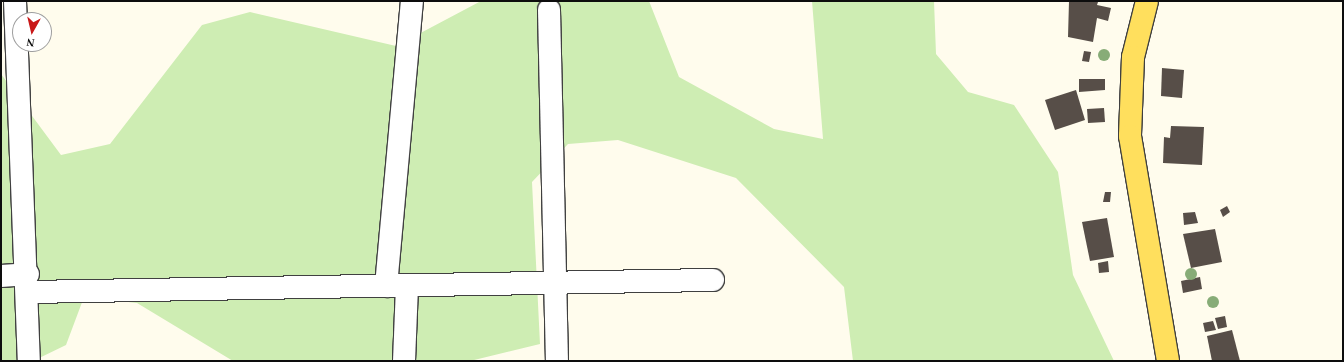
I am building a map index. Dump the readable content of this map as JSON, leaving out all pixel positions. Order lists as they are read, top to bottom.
{
  "north": "bottom"
}
